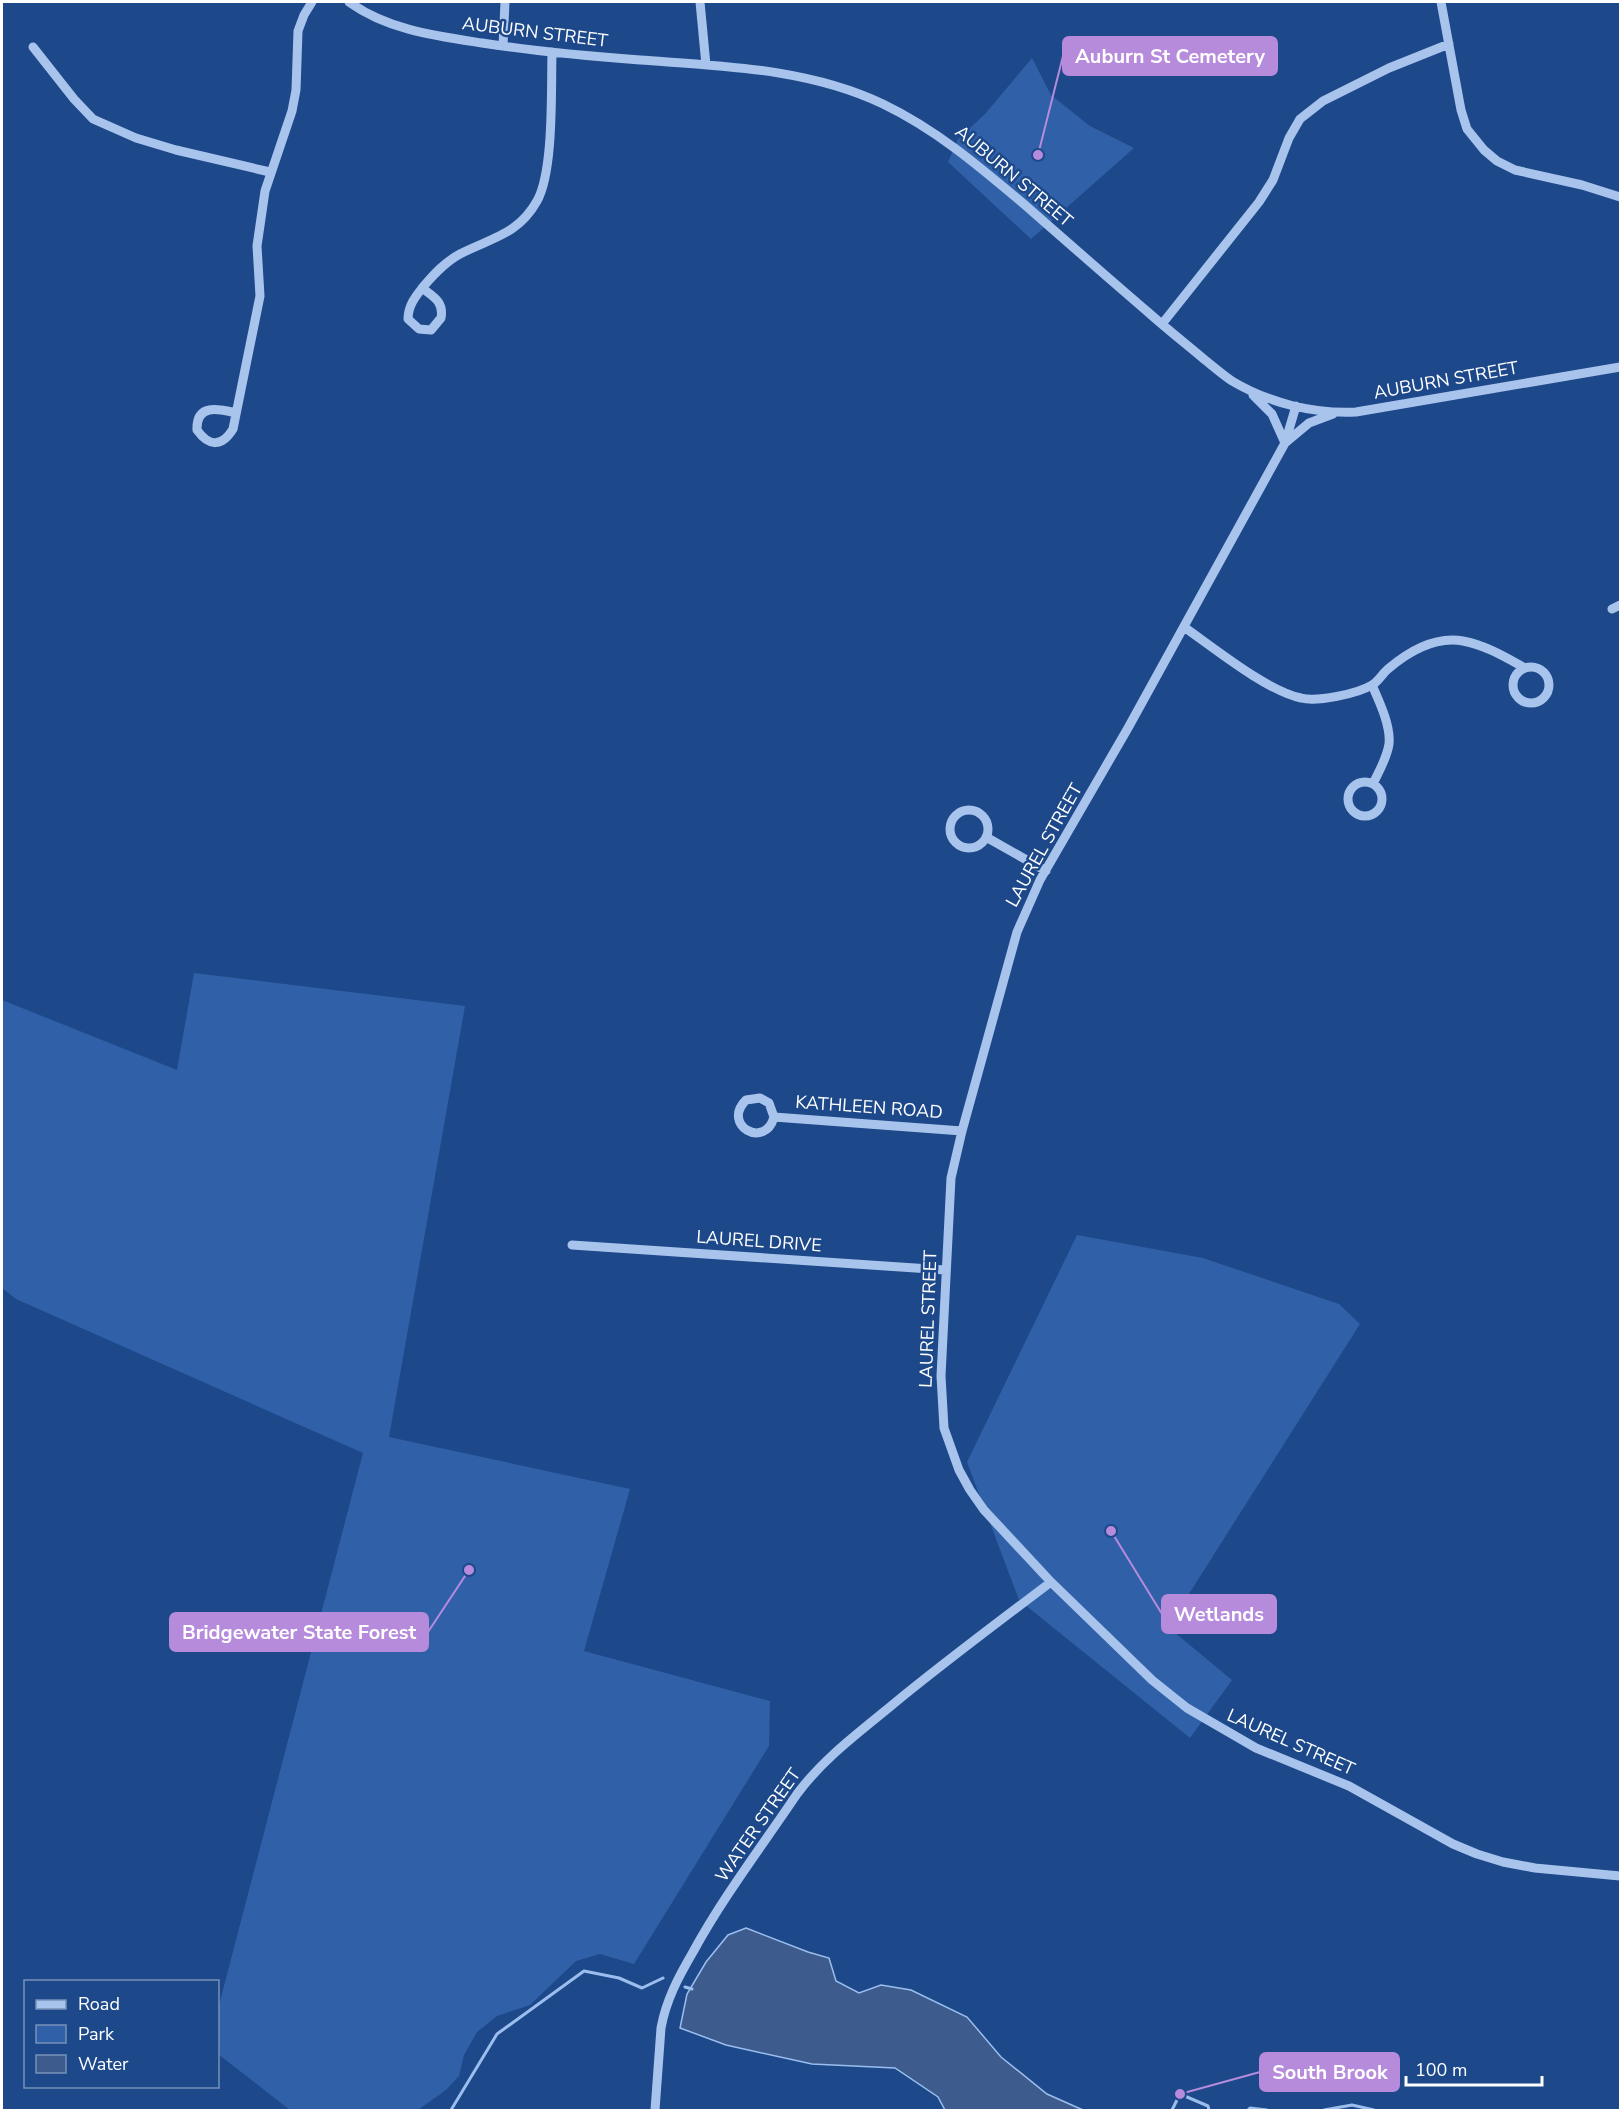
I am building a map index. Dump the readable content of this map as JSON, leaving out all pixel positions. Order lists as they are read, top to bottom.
{
  "streets": {
    "street": [
      "AUBURN STREET",
      "LAUREL STREET",
      "KATHLEEN ROAD",
      "LAUREL DRIVE",
      "WATER STREET"
    ]
  },
  "crossings": [
    ["AUBURN STREET", "LAUREL STREET"],
    ["LAUREL STREET", "KATHLEEN ROAD"],
    ["LAUREL STREET", "LAUREL DRIVE"],
    ["LAUREL STREET", "WATER STREET"]
  ],
  "places": [
    "Auburn St Cemetery",
    "Wetlands",
    "Bridgewater State Forest",
    "South Brook"
  ],
  "legend": ["Road", "Park", "Water"],
  "scale_bar": "100 m"
}
